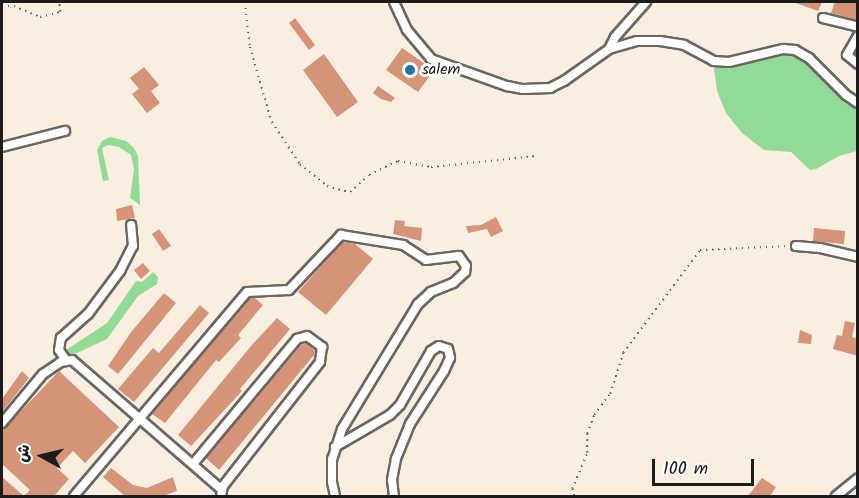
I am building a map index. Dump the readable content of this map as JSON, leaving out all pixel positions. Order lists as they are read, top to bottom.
{
  "places": ["salem"],
  "scale_bar": "100 m",
  "north": "left"
}
